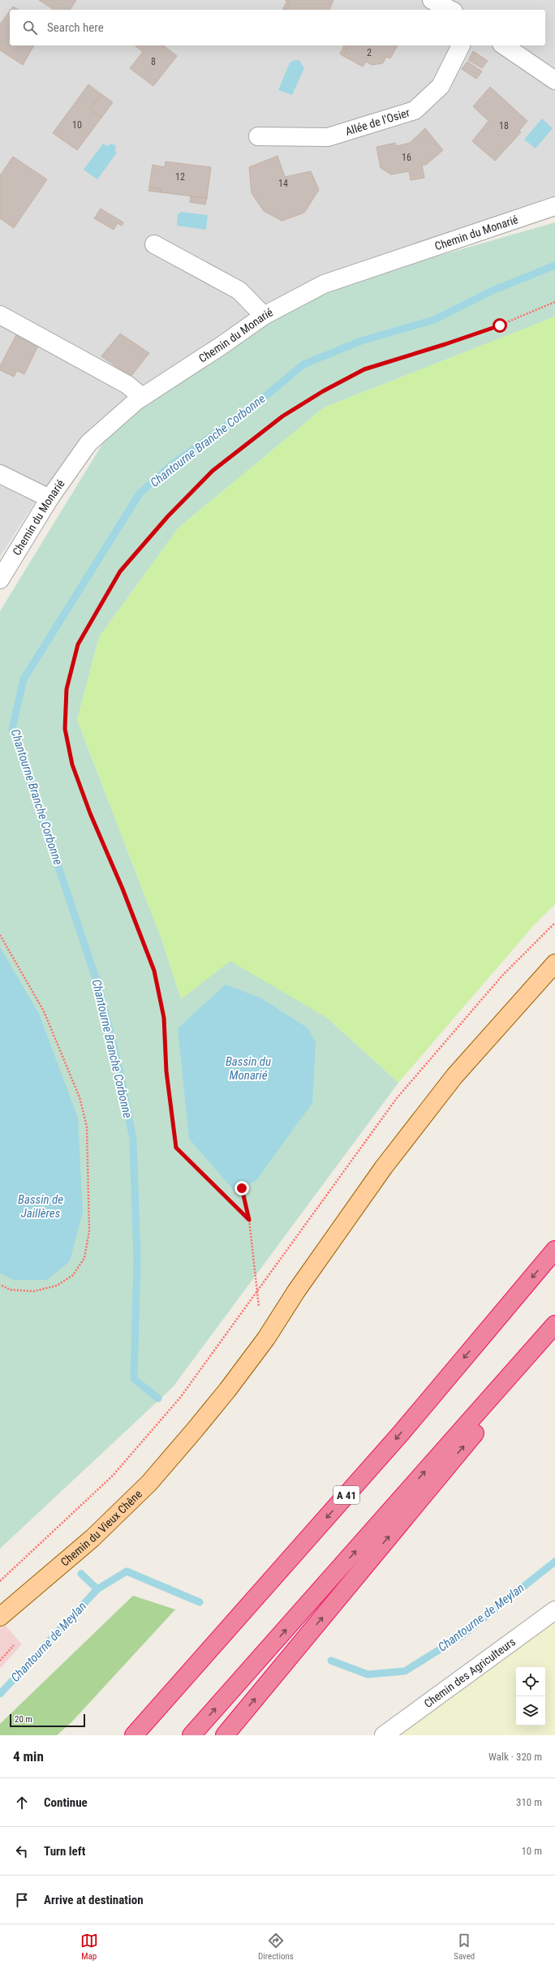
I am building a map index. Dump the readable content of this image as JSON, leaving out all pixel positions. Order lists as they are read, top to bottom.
{
  "streets": {
    "highway": ["A 41"],
    "main road": ["Chemin du Vieux Chêne"],
    "street": ["Allée de l'Osier", "Chemin du Monarié", "Chemin des Agriculteurs"]
  },
  "water": [
    "Chantourne Branche Corbonne",
    "Bassin du Monarié",
    "Bassin de Jaillères",
    "Chantourne de Meylan"
  ],
  "house_numbers": [
    "2",
    "8",
    "10",
    "18",
    "16",
    "12",
    "14"
  ],
  "scale_bar": "20 m",
  "page": {
    "search": "Search here",
    "scale": "20 m",
    "heading": ["4 min", "Walk · 320 m"],
    "list": [
      ["Continue", "310 m"],
      ["Turn left", "10 m"],
      "Arrive at destination"
    ],
    "nav": ["Map", "Directions", "Saved"]
  }
}
